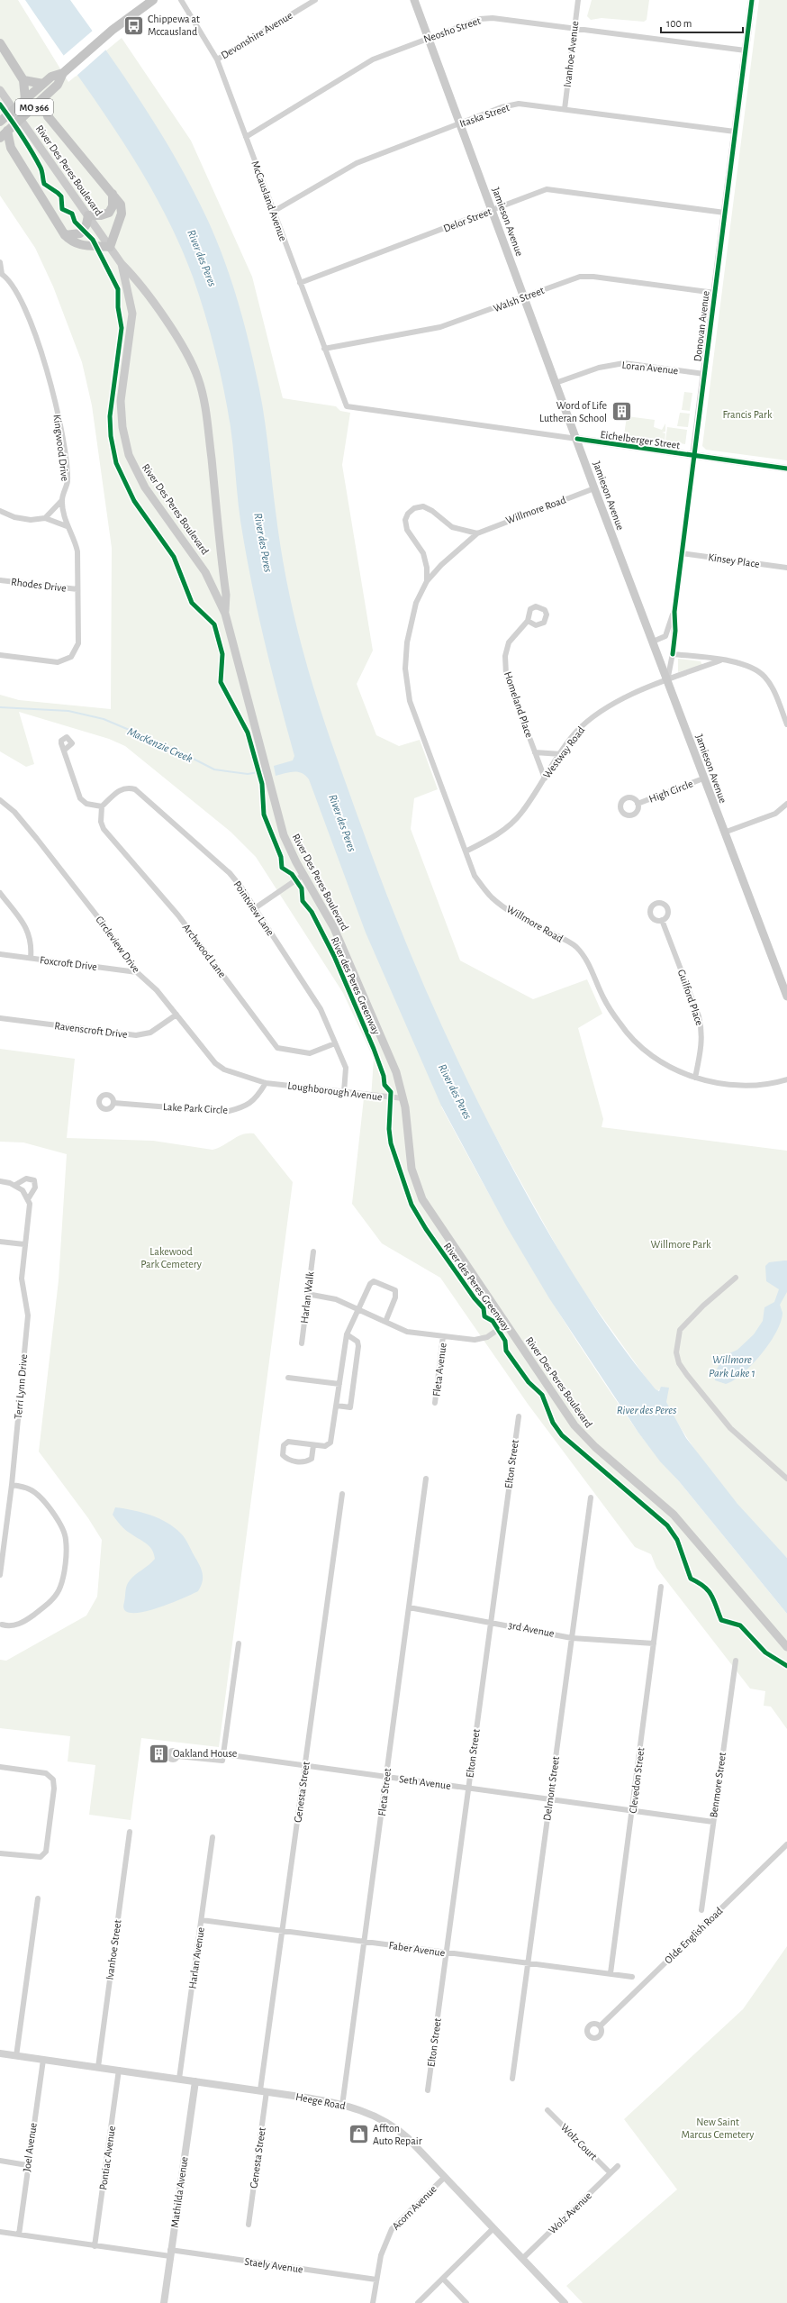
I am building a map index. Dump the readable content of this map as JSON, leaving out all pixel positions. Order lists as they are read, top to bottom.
{
  "streets": {
    "main road": ["MO 366", "River Des Peres Boulevard", "Jamieson Avenue"],
    "street": [
      "Neosho Street",
      "Devonshire Avenue",
      "Ivanhoe Avenue",
      "Itaska Street",
      "McCausland Avenue",
      "Delor Street",
      "Walsh Street",
      "Donovan Avenue",
      "Loran Avenue",
      "Eichelberger Street",
      "Kingwood Drive",
      "Willmore Road",
      "Kinsey Place",
      "Rhodes Drive",
      "Homeland Place",
      "Westway Road",
      "High Circle",
      "Pointview Lane",
      "Circleview Drive",
      "Archwood Lane",
      "Foxcroft Drive",
      "Guilford Place",
      "Ravenscroft Drive",
      "Loughborough Avenue",
      "Lake Park Circle",
      "Harlan Walk",
      "Fleta Avenue",
      "Terri Lynn Drive",
      "Elton Street",
      "3rd Avenue",
      "Clevedon Street",
      "Seth Avenue",
      "Benmore Street",
      "Delmont Street",
      "Genesta Street",
      "Fleta Street",
      "Olde English Road",
      "Faber Avenue",
      "Ivanhoe Street",
      "Harlan Avenue",
      "Heege Road",
      "Wolz Court",
      "Joel Avenue",
      "Pontiac Avenue",
      "Mathilda Avenue",
      "Acorn Avenue",
      "Wolz Avenue",
      "Staely Avenue"
    ],
    "cycle path": ["River des Peres Greenway"]
  },
  "crossings": [
    ["Neosho Street", "Ivanhoe Avenue"],
    ["Neosho Street", "McCausland Avenue"],
    ["Neosho Street", "Jamieson Avenue"],
    ["Neosho Street", "Donovan Avenue"],
    ["Devonshire Avenue", "McCausland Avenue"],
    ["Ivanhoe Avenue", "Itaska Street"],
    ["Itaska Street", "McCausland Avenue"],
    ["Itaska Street", "Jamieson Avenue"],
    ["Itaska Street", "Donovan Avenue"],
    ["River Des Peres Boulevard", "Loughborough Avenue"],
    ["McCausland Avenue", "Delor Street"],
    ["McCausland Avenue", "Walsh Street"],
    ["McCausland Avenue", "Eichelberger Street"],
    ["Delor Street", "Jamieson Avenue"],
    ["Delor Street", "Donovan Avenue"],
    ["Jamieson Avenue", "Walsh Street"],
    ["Jamieson Avenue", "Donovan Avenue"],
    ["Jamieson Avenue", "Loran Avenue"],
    ["Jamieson Avenue", "Eichelberger Street"],
    ["Jamieson Avenue", "Willmore Road"],
    ["Jamieson Avenue", "Westway Road"],
    ["Jamieson Avenue", "High Circle"],
    ["Walsh Street", "Donovan Avenue"],
    ["Donovan Avenue", "Loran Avenue"],
    ["Donovan Avenue", "Eichelberger Street"],
    ["Donovan Avenue", "Kinsey Place"],
    ["Donovan Avenue", "Westway Road"],
    ["Kingwood Drive", "Rhodes Drive"],
    ["Willmore Road", "Westway Road"],
    ["Willmore Road", "Guilford Place"],
    ["Homeland Place", "Westway Road"],
    ["Pointview Lane", "Archwood Lane"],
    ["Pointview Lane", "Loughborough Avenue"],
    ["Circleview Drive", "Foxcroft Drive"],
    ["Circleview Drive", "Ravenscroft Drive"],
    ["Circleview Drive", "Loughborough Avenue"],
    ["Circleview Drive", "Lake Park Circle"],
    ["Loughborough Avenue", "Lake Park Circle"],
    ["Elton Street", "3rd Avenue"],
    ["Elton Street", "Seth Avenue"],
    ["Elton Street", "Faber Avenue"],
    ["3rd Avenue", "Clevedon Street"],
    ["3rd Avenue", "Delmont Street"],
    ["3rd Avenue", "Fleta Street"],
    ["Clevedon Street", "Seth Avenue"],
    ["Clevedon Street", "Faber Avenue"],
    ["Seth Avenue", "Benmore Street"],
    ["Seth Avenue", "Delmont Street"],
    ["Seth Avenue", "Genesta Street"],
    ["Seth Avenue", "Fleta Street"],
    ["Delmont Street", "Faber Avenue"],
    ["Genesta Street", "Faber Avenue"],
    ["Genesta Street", "Heege Road"],
    ["Fleta Street", "Faber Avenue"],
    ["Fleta Street", "Heege Road"],
    ["Faber Avenue", "Harlan Avenue"],
    ["Ivanhoe Street", "Heege Road"],
    ["Harlan Avenue", "Heege Road"],
    ["Heege Road", "Joel Avenue"],
    ["Heege Road", "Pontiac Avenue"],
    ["Heege Road", "Mathilda Avenue"],
    ["Heege Road", "Acorn Avenue"],
    ["Heege Road", "Wolz Avenue"],
    ["Wolz Court", "Wolz Avenue"],
    ["Joel Avenue", "Staely Avenue"],
    ["Pontiac Avenue", "Staely Avenue"],
    ["Mathilda Avenue", "Staely Avenue"],
    ["Acorn Avenue", "Staely Avenue"]
  ],
  "water": ["River des Peres", "MacKenzie Creek", "Willmore Park Lake 1"],
  "parks": [
    "Francis Park",
    "Willmore Park",
    "Lakewood Park Cemetery",
    "New Saint Marcus Cemetery"
  ],
  "places": {
    "bus stop": ["Chippewa at Mccausland"],
    "building": ["Word of Life Lutheran School", "Oakland House"],
    "shop": ["Affton Auto Repair"]
  },
  "scale_bar": "100 m"
}
